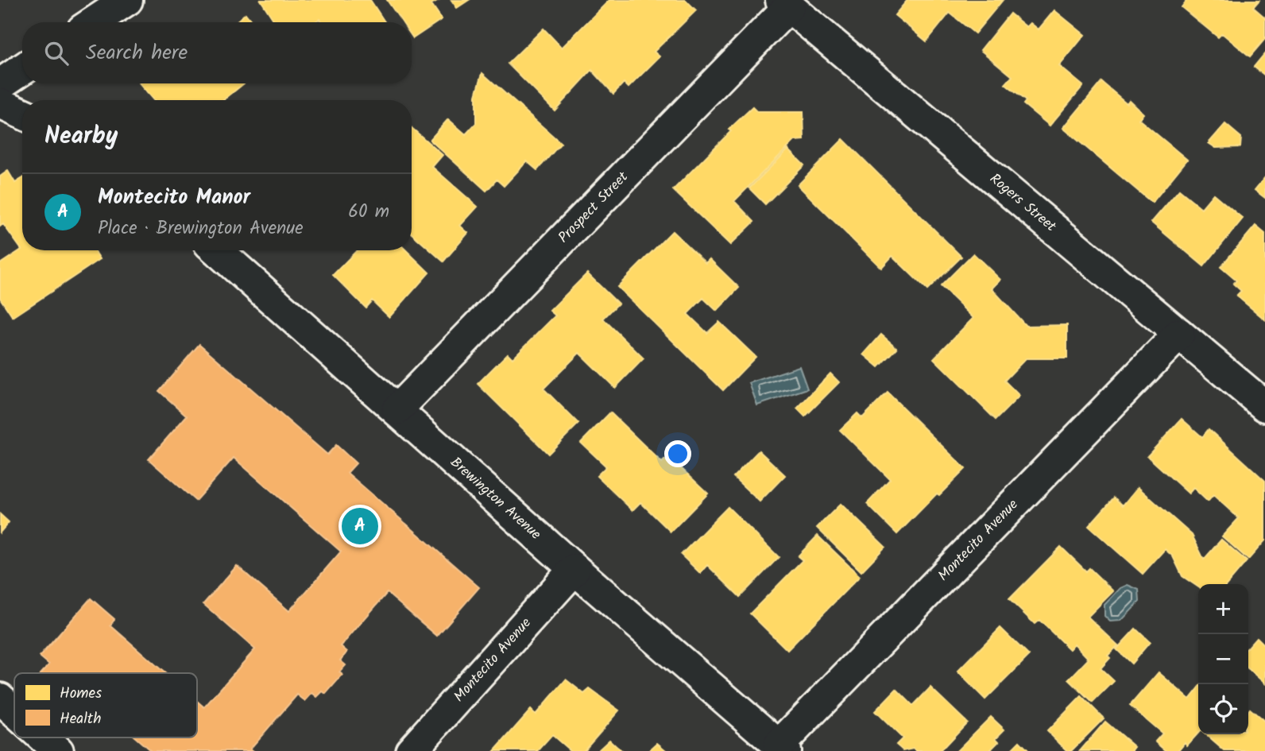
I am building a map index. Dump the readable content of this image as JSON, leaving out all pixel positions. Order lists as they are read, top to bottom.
{
  "streets": {
    "street": [
      "Rogers Street",
      "Prospect Street",
      "Brewington Avenue",
      "Montecito Avenue"
    ]
  },
  "crossings": [
    ["Rogers Street", "Prospect Street"],
    ["Rogers Street", "Montecito Avenue"],
    ["Prospect Street", "Brewington Avenue"],
    ["Brewington Avenue", "Montecito Avenue"]
  ],
  "legend": ["Homes", "Health"],
  "page": {
    "search": "Search here",
    "heading": "Nearby",
    "list": [
      {
        "mark": "A",
        "name": "Montecito Manor",
        "note": "Place · Brewington Avenue",
        "value": "60 m"
      }
    ],
    "pins": "A",
    "map_buttons": ["+", "−"]
  }
}
